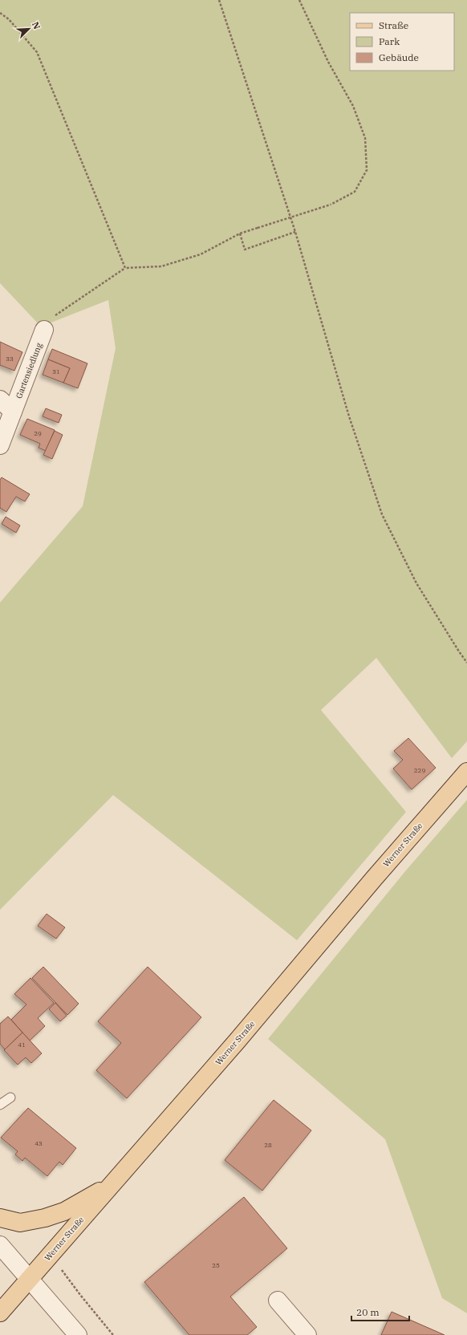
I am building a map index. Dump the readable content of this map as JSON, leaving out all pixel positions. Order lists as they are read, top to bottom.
{
  "streets": {
    "main road": ["Werner Straße"],
    "street": ["Gartensiedlung"]
  },
  "house_numbers": [
    "33",
    "31",
    "29",
    "229",
    "41",
    "43",
    "28",
    "25"
  ],
  "legend": ["Straße", "Park", "Gebäude"],
  "scale_bar": "20 m",
  "north": "top right"
}
